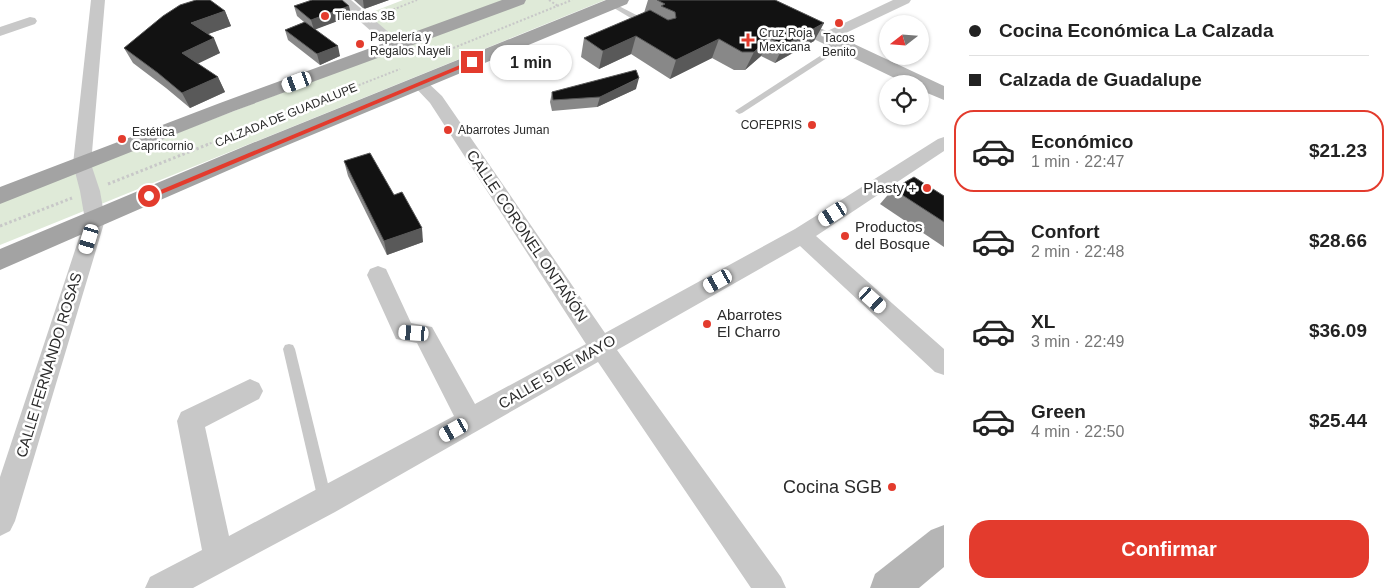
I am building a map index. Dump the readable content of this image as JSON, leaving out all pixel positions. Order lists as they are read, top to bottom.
{
  "streets": {
    "main road": ["CALZADA DE GUADALUPE"],
    "street": ["CALLE CORONEL ONTAÑÓN", "CALLE FERNANDO ROSAS", "CALLE 5 DE MAYO"]
  },
  "crossings": [
    ["CALZADA DE GUADALUPE", "CALLE CORONEL ONTAÑÓN"],
    ["CALZADA DE GUADALUPE", "CALLE FERNANDO ROSAS"],
    ["CALLE CORONEL ONTAÑÓN", "CALLE 5 DE MAYO"]
  ],
  "places": {
    "other": [
      "Tiendas 3B",
      "Tacos Benito",
      "Papelería y Regalos Nayeli",
      "COFEPRIS",
      "Abarrotes Juman",
      "Estética Capricornio",
      "Plasty +",
      "Productos del Bosque",
      "Abarrotes El Charro",
      "Cocina SGB"
    ],
    "health": ["Cruz Roja Mexicana"]
  },
  "north": "left",
  "page": {
    "banner": ["Cocina Económica La Calzada", "Calzada de Guadalupe"],
    "bubble": "1 min",
    "list": [
      {
        "name": "Económico",
        "note": "1 min · 22:47",
        "value": "$21.23"
      },
      {
        "name": "Confort",
        "note": "2 min · 22:48",
        "value": "$28.66"
      },
      {
        "name": "XL",
        "note": "3 min · 22:49",
        "value": "$36.09"
      },
      {
        "name": "Green",
        "note": "4 min · 22:50",
        "value": "$25.44"
      }
    ],
    "buttons": "Confirmar"
  }
}
